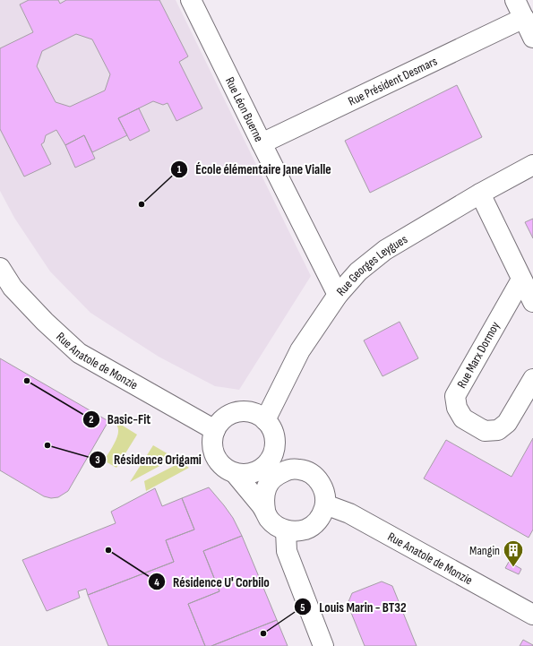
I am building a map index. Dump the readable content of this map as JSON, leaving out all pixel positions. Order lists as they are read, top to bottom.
{
  "streets": {
    "street": [
      "Rue Président Desmars",
      "Rue Léon Buerne",
      "Rue Georges Leygues",
      "Rue Marx Dormoy",
      "Rue Anatole de Monzie"
    ]
  },
  "crossings": [
    ["Rue Président Desmars", "Rue Léon Buerne"],
    ["Rue Léon Buerne", "Rue Georges Leygues"],
    ["Rue Georges Leygues", "Rue Anatole de Monzie"]
  ],
  "places": {
    "other": [
      "École élémentaire Jane Vialle",
      "Basic-Fit",
      "Résidence Origami",
      "Résidence U' Corbilo",
      "Louis Marin - BT32"
    ],
    "building": ["Mangin"]
  }
}
